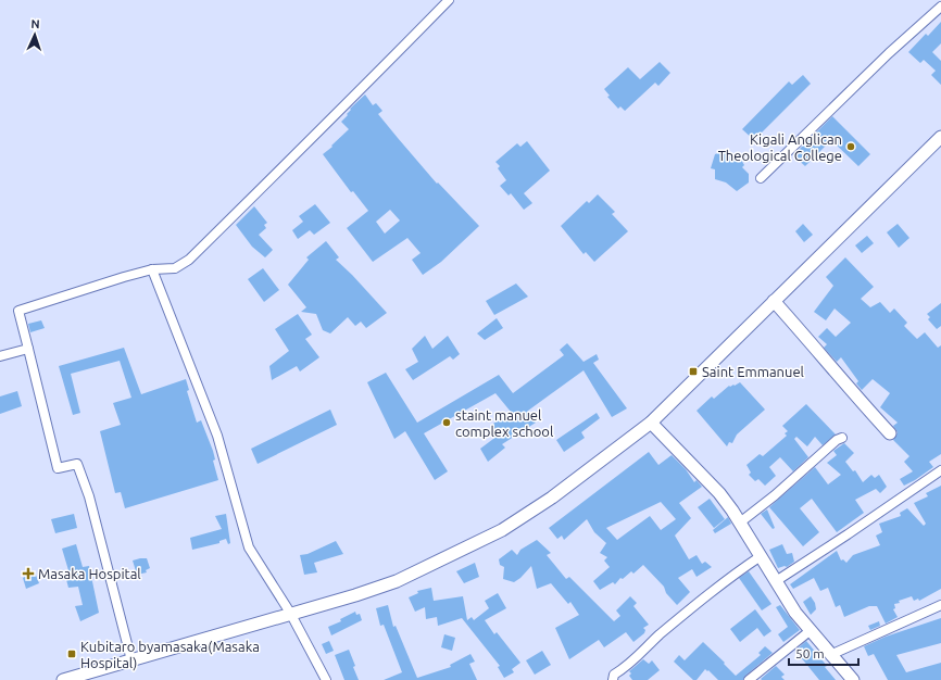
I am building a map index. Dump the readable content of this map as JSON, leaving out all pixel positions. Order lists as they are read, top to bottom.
{
  "places": {
    "other": ["Kigali Anglican Theological College", "staint manuel complex school"],
    "transit": ["Saint Emmanuel", "Kubitaro byamasaka(Masaka Hospital)"],
    "health": ["Masaka Hospital"]
  },
  "scale_bar": "50 m",
  "north": "top"
}
